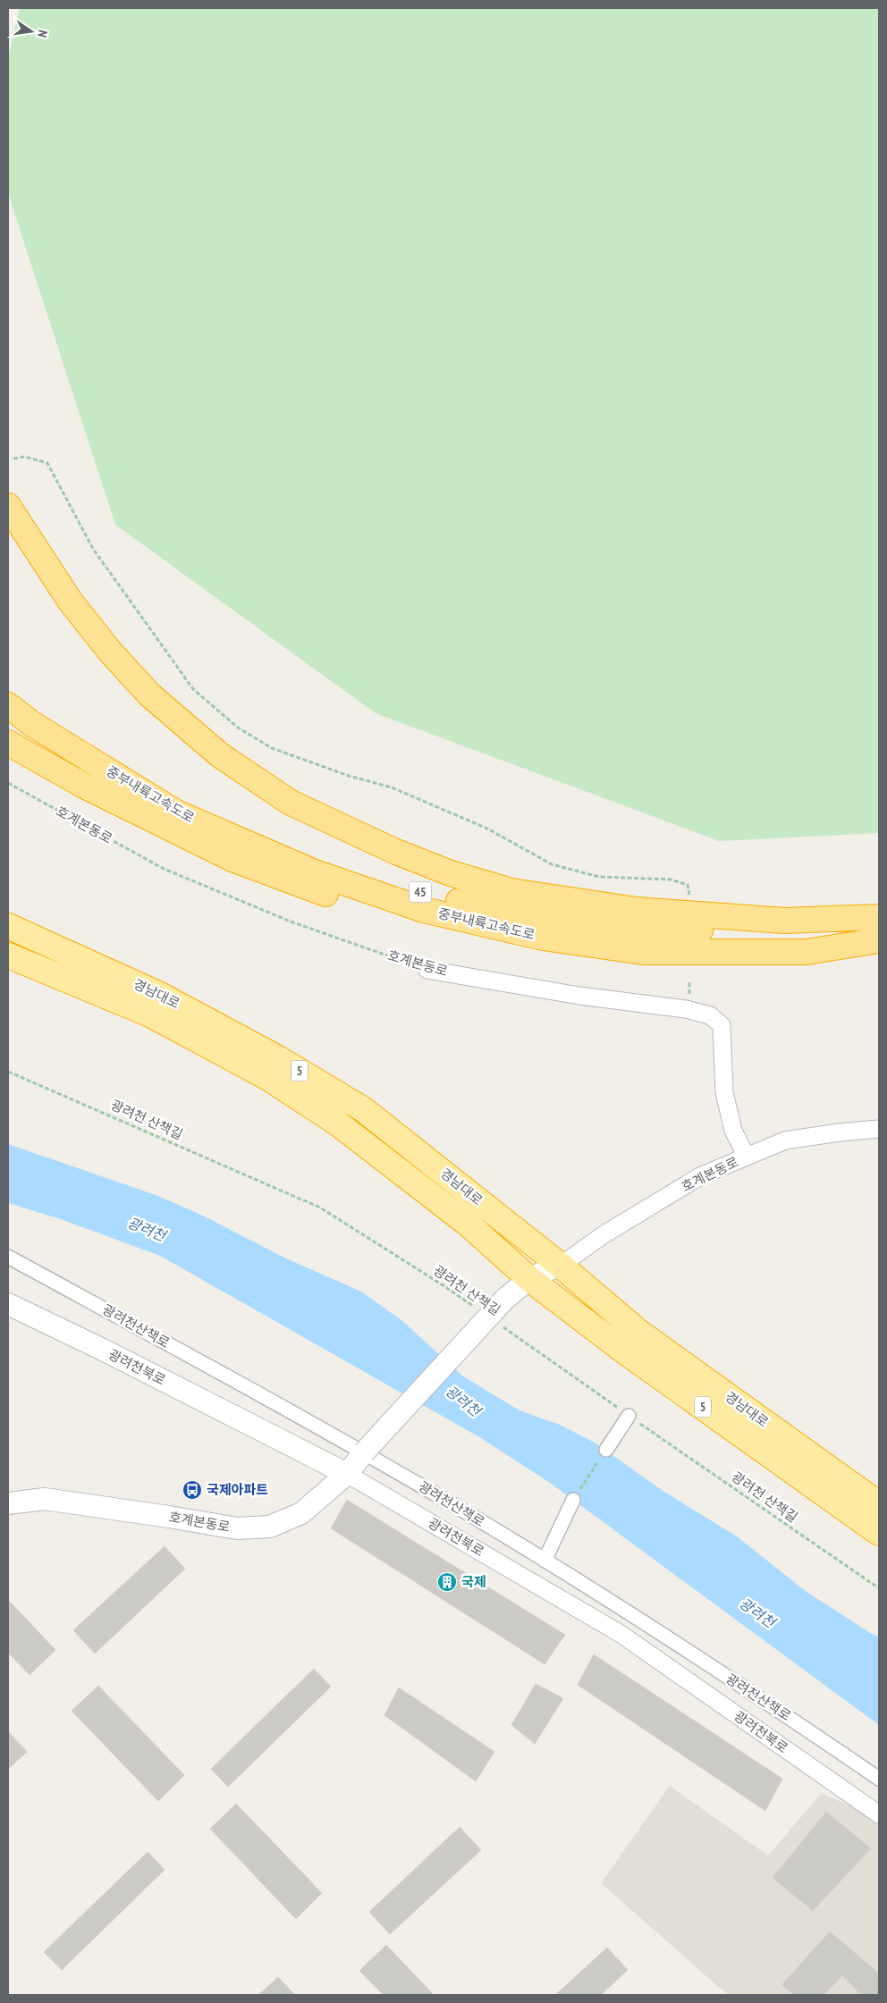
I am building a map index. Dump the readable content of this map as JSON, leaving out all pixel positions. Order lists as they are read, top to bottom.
{
  "streets": {
    "highway": [
      "중부내륙고속도로",
      "45",
      "경남대로",
      "5"
    ],
    "street": ["호계본동로", "광려천산책로", "광려천북로"],
    "path": ["광려천 산책길"]
  },
  "crossings": [
    ["호계본동로", "경남대로"],
    ["호계본동로", "광려천산책로"],
    ["호계본동로", "광려천북로"]
  ],
  "water": ["광려천"],
  "places": {
    "bus stop": ["국제아파트"],
    "building": ["국제"]
  },
  "north": "right"
}
